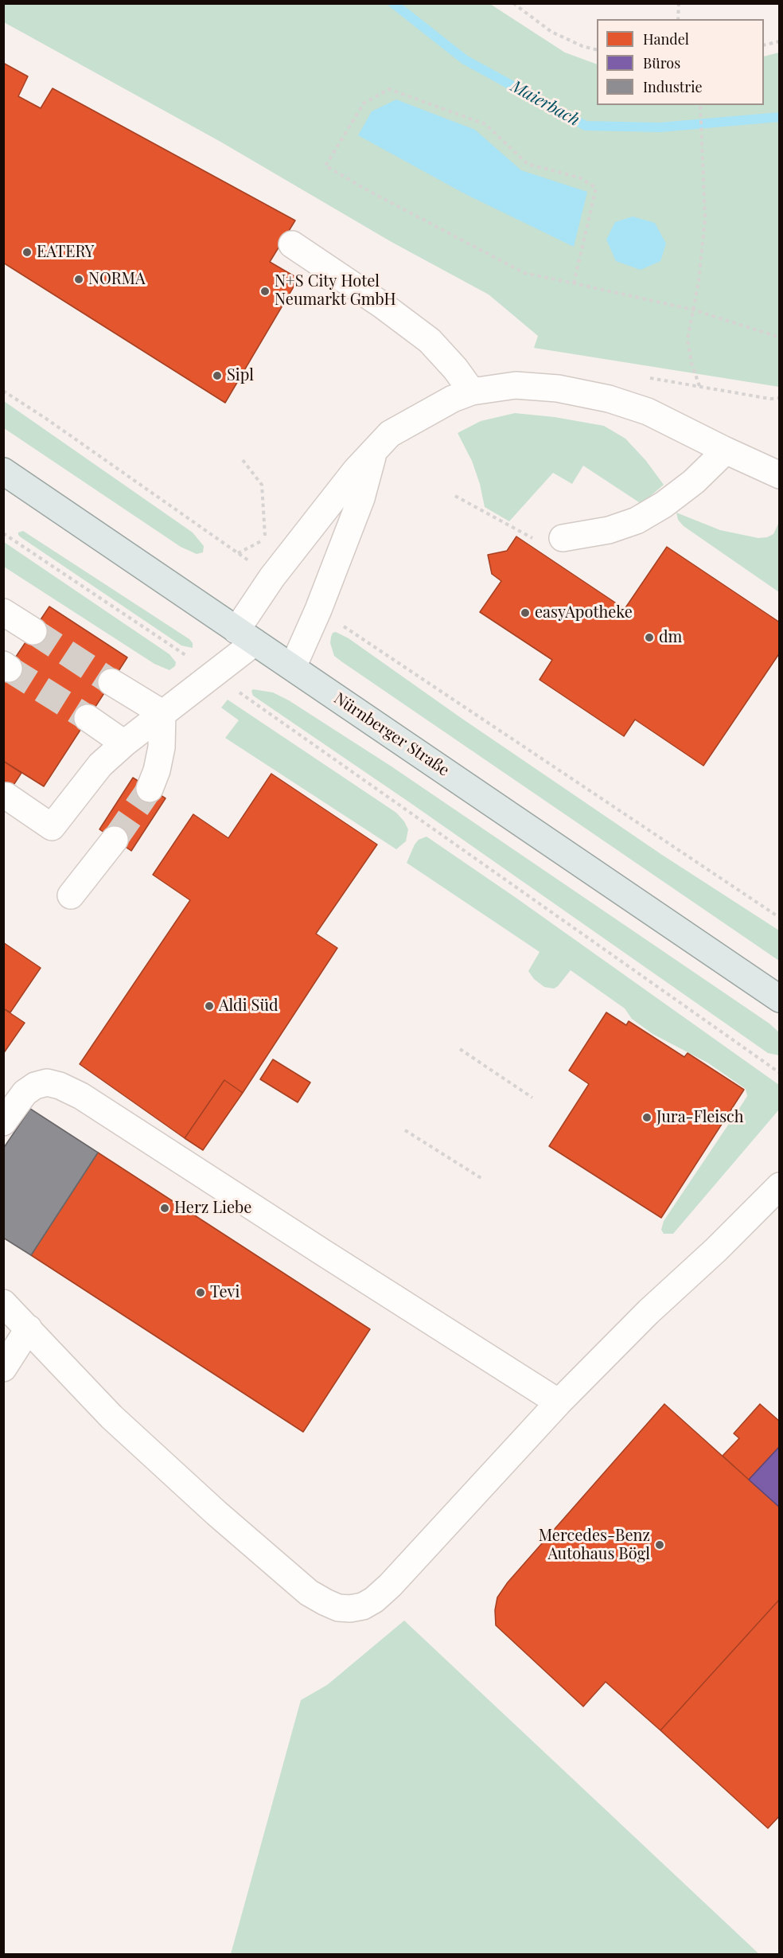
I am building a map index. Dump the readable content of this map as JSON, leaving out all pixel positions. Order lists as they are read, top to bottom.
{
  "streets": {
    "main road": ["Nürnberger Straße"]
  },
  "water": ["Maierbach"],
  "places": [
    "EATERY",
    "NORMA",
    "N+S City Hotel Neumarkt GmbH",
    "Sipl",
    "easyApotheke",
    "dm",
    "Aldi Süd",
    "Jura-Fleisch",
    "Herz Liebe",
    "Tevi",
    "Mercedes-Benz Autohaus Bögl"
  ],
  "legend": ["Handel", "Büros", "Industrie"]
}
